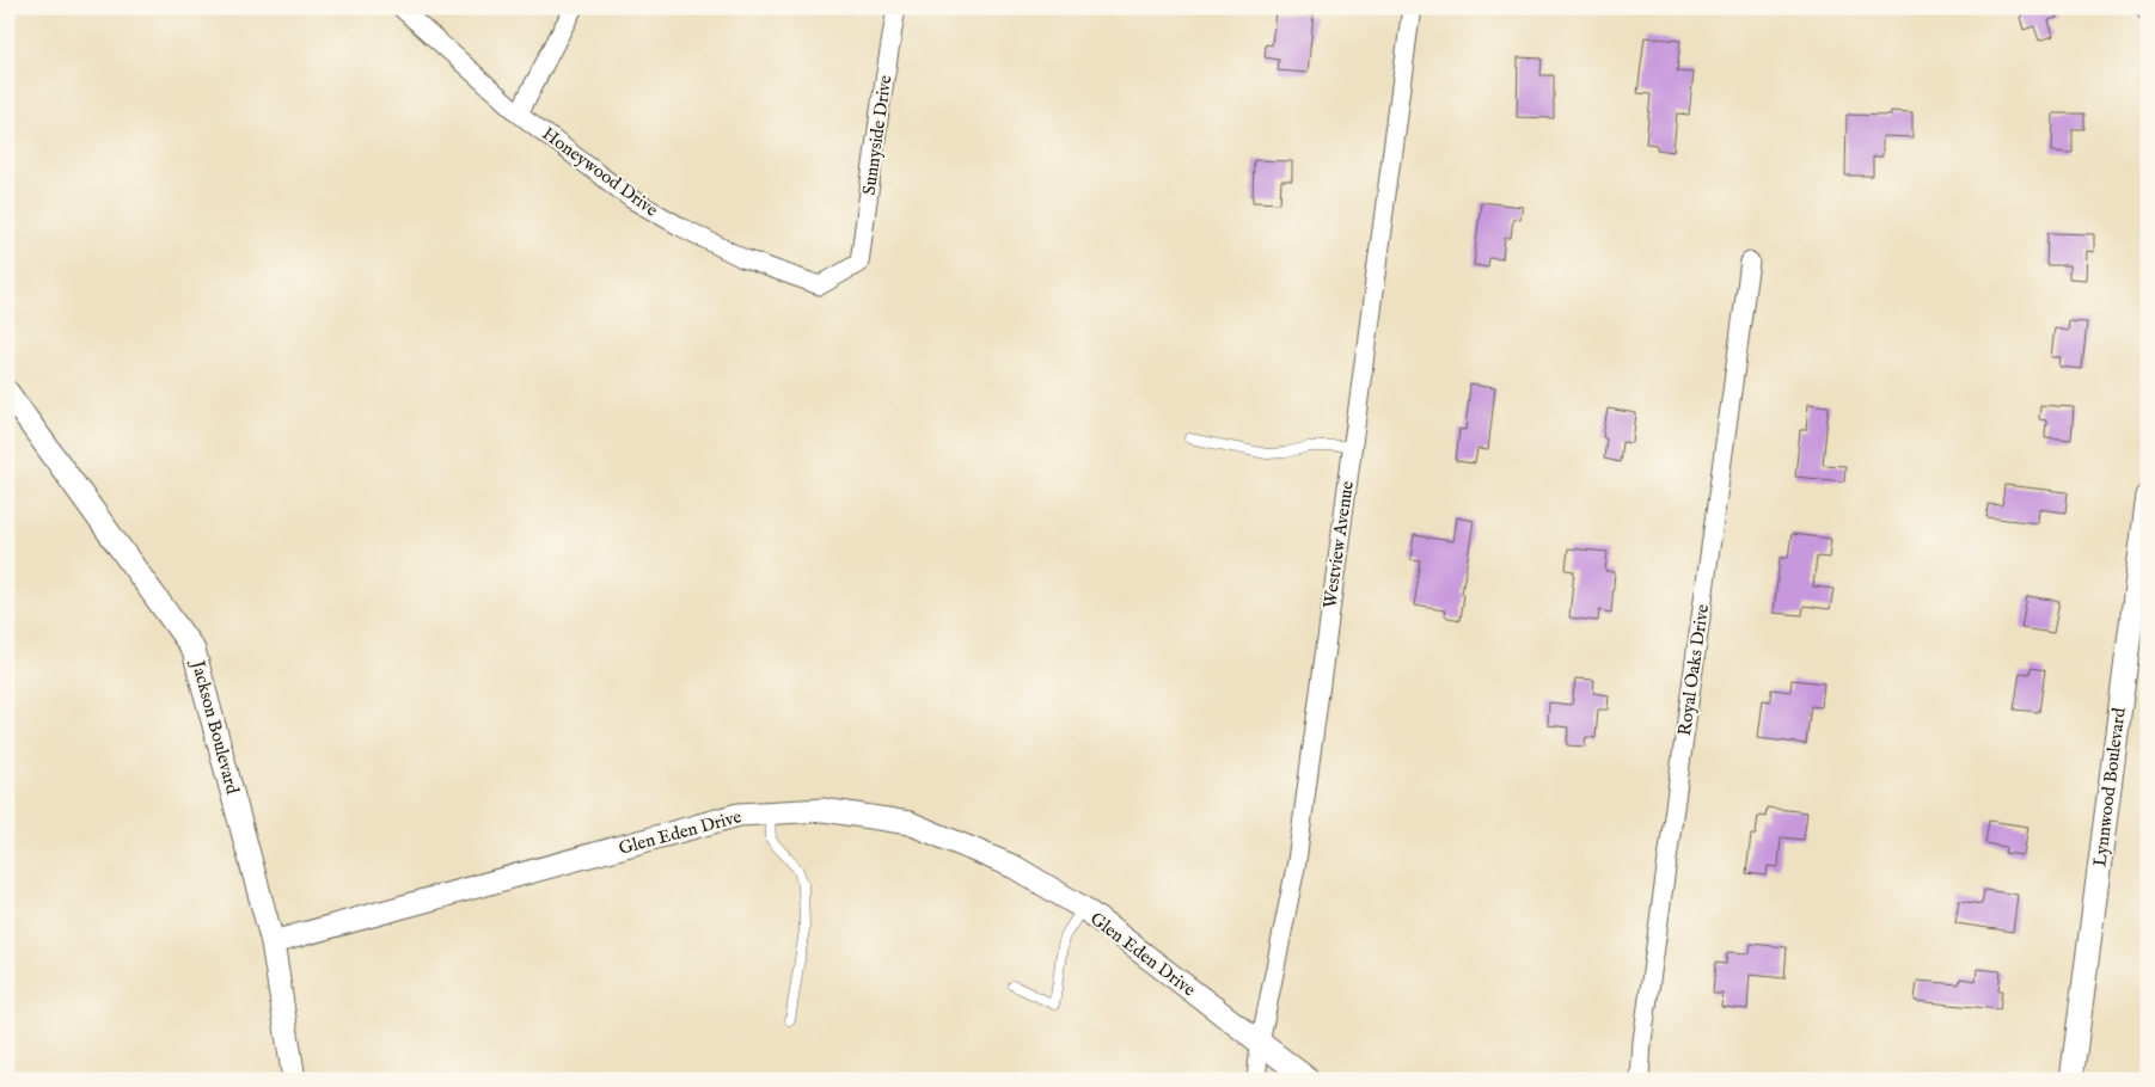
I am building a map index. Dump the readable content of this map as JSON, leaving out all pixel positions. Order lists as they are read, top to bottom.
{
  "streets": {
    "street": [
      "Sunnyside Drive",
      "Honeywood Drive",
      "Westview Avenue",
      "Royal Oaks Drive",
      "Jackson Boulevard",
      "Lynnwood Boulevard",
      "Glen Eden Drive"
    ]
  },
  "crossings": [
    ["Sunnyside Drive", "Honeywood Drive"],
    ["Westview Avenue", "Glen Eden Drive"],
    ["Jackson Boulevard", "Glen Eden Drive"]
  ]
}
